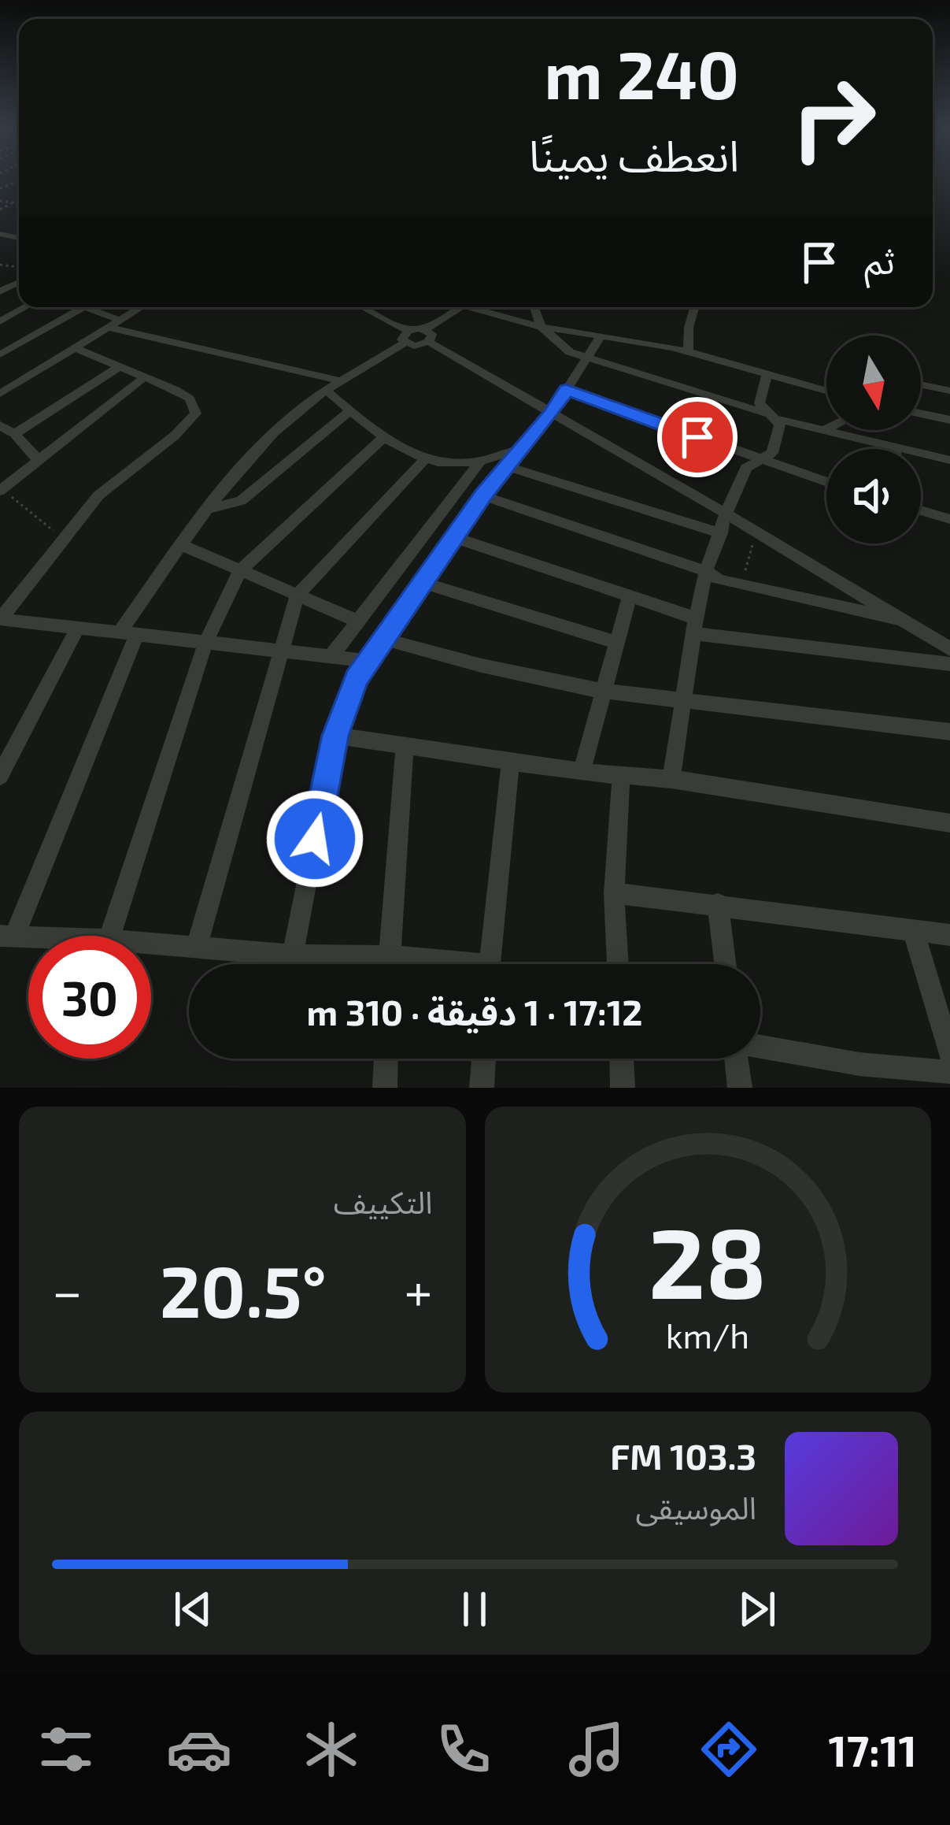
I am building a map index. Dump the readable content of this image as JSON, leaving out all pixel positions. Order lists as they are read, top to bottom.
{
  "north": "bottom",
  "page": {
    "turn": ["240 m", "انعطف يمينًا"],
    "then": "ثم",
    "limit": "30",
    "trip": "17:12 · 1 دقيقة · 310 m",
    "tile": "التكييف",
    "heat": ["−", "20.5°", "+"],
    "song": ["103.3 FM", "الموسيقى"],
    "tabs": "17:11",
    "gauge": ["28", "km/h"]
  }
}
